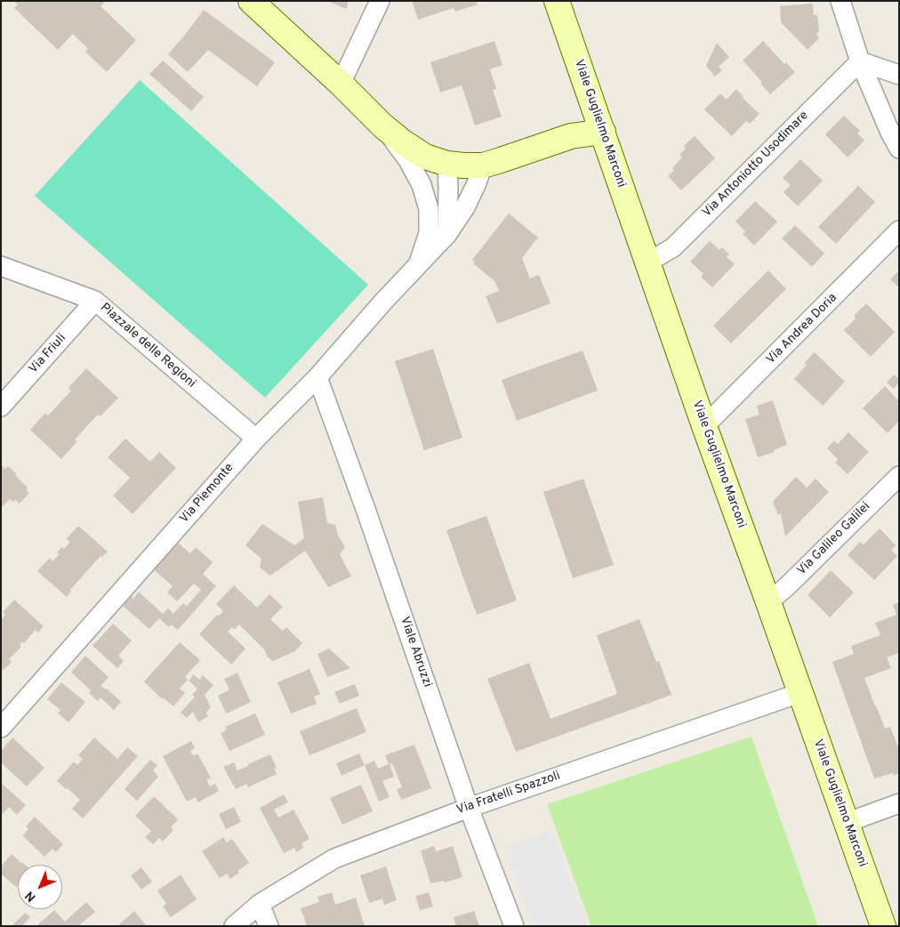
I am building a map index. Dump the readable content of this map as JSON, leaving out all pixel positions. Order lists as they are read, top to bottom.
{
  "streets": {
    "main road": ["Viale Guglielmo Marconi"],
    "street": [
      "Via Antoniotto Usodimare",
      "Via Andrea Doria",
      "Piazzale delle Regioni",
      "Via Friuli",
      "Via Piemonte",
      "Via Galileo Galilei",
      "Viale Abruzzi",
      "Via Fratelli Spazzoli"
    ]
  },
  "crossings": [
    ["Viale Guglielmo Marconi", "Via Antoniotto Usodimare"],
    ["Viale Guglielmo Marconi", "Via Andrea Doria"],
    ["Viale Guglielmo Marconi", "Via Galileo Galilei"],
    ["Viale Guglielmo Marconi", "Via Fratelli Spazzoli"],
    ["Piazzale delle Regioni", "Via Friuli"],
    ["Piazzale delle Regioni", "Via Piemonte"],
    ["Via Piemonte", "Viale Abruzzi"],
    ["Viale Abruzzi", "Via Fratelli Spazzoli"]
  ],
  "north": "bottom left"
}
